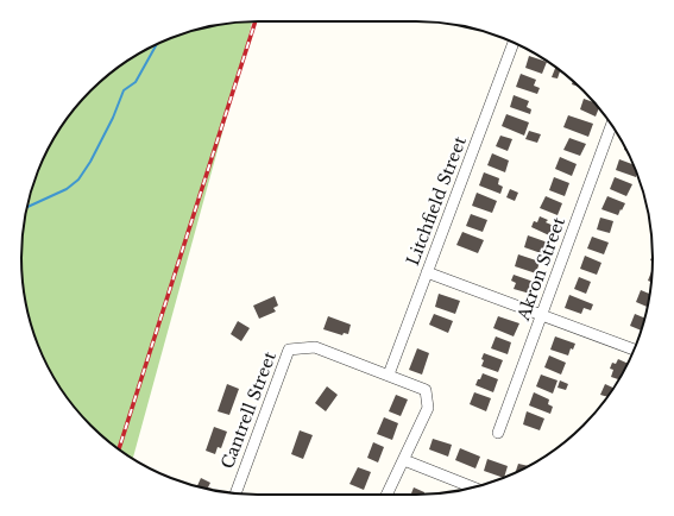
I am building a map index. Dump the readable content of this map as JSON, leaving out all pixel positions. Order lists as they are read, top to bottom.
{
  "streets": {
    "street": ["Litchfield Street", "Akron Street", "Cantrell Street"]
  },
  "crossings": [
    ["Litchfield Street", "Cantrell Street"]
  ]
}
